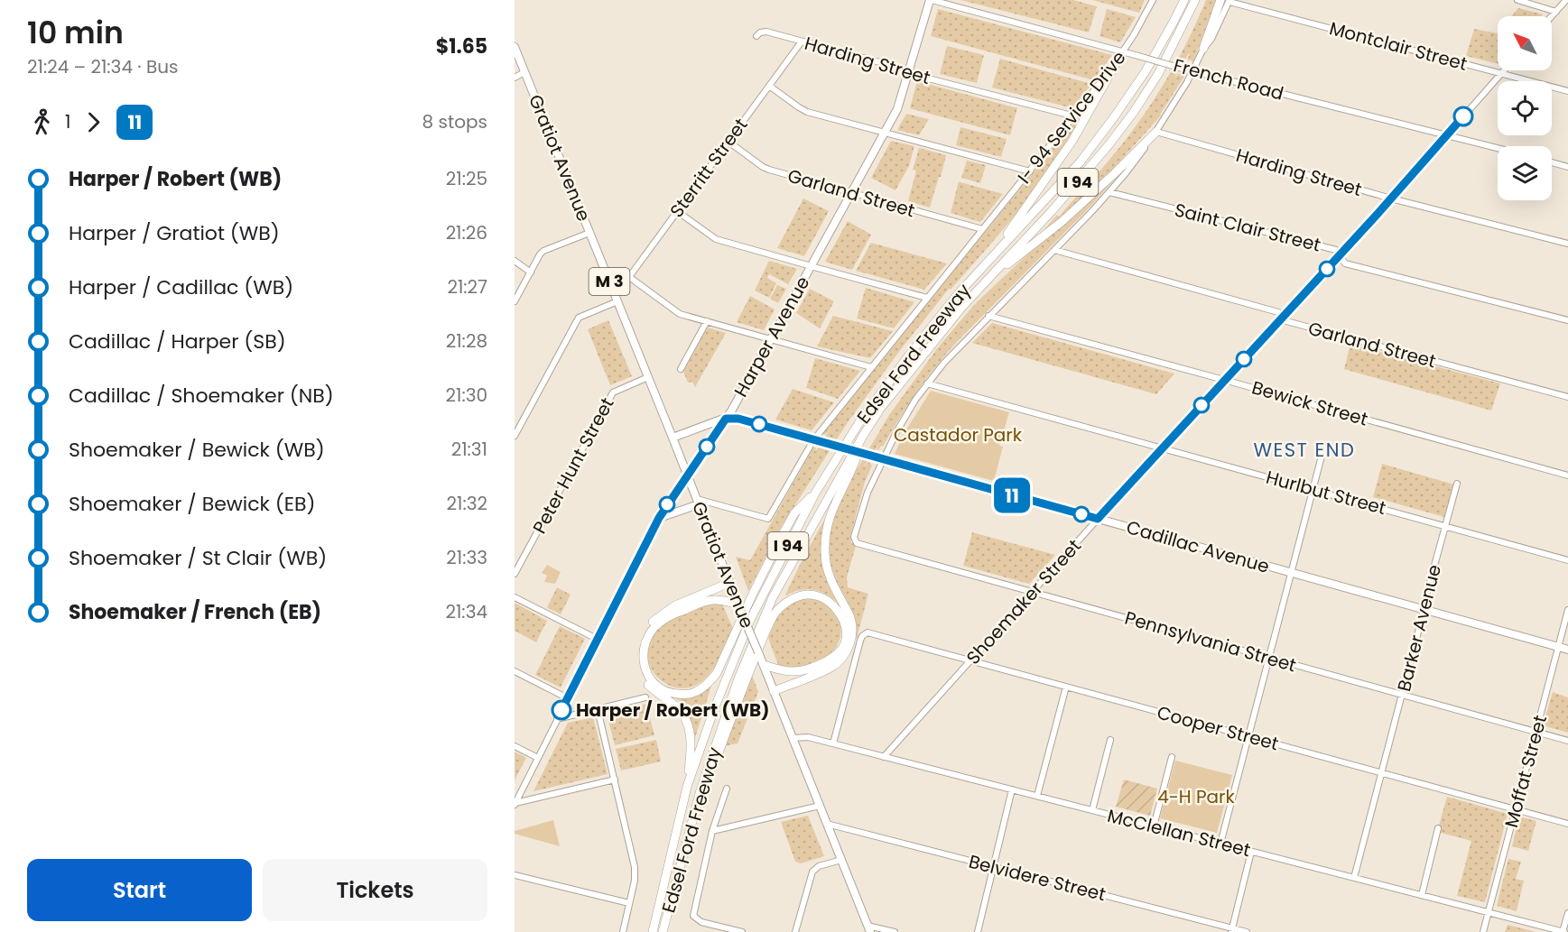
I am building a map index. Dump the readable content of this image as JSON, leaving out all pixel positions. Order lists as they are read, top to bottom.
{
  "streets": {
    "highway": ["I 94", "Edsel Ford Freeway"],
    "main road": [
      "Gratiot Avenue",
      "M 3",
      "Harper Avenue",
      "Cadillac Avenue"
    ],
    "street": [
      "Montclair Street",
      "Harding Street",
      "French Road",
      "I- 94 Service Drive",
      "Sterritt Street",
      "Garland Street",
      "Saint Clair Street",
      "Bewick Street",
      "Peter Hunt Street",
      "Hurlbut Street",
      "Shoemaker Street",
      "Barker Avenue",
      "Pennsylvania Street",
      "Cooper Street",
      "Moffat Street",
      "McClellan Street",
      "Belvidere Street"
    ]
  },
  "crossings": [
    ["Montclair Street", "Shoemaker Street"],
    ["Harding Street", "I- 94 Service Drive"],
    ["Harding Street", "Sterritt Street"],
    ["Harding Street", "Harper Avenue"],
    ["Harding Street", "Edsel Ford Freeway"],
    ["Harding Street", "Shoemaker Street"],
    ["French Road", "I- 94 Service Drive"],
    ["French Road", "Harper Avenue"],
    ["French Road", "Edsel Ford Freeway"],
    ["French Road", "Shoemaker Street"],
    ["I- 94 Service Drive", "Garland Street"],
    ["I- 94 Service Drive", "Edsel Ford Freeway"],
    ["Gratiot Avenue", "Sterritt Street"],
    ["Gratiot Avenue", "Harper Avenue"],
    ["Gratiot Avenue", "Edsel Ford Freeway"],
    ["Gratiot Avenue", "Peter Hunt Street"],
    ["Gratiot Avenue", "Cadillac Avenue"],
    ["Gratiot Avenue", "McClellan Street"],
    ["Gratiot Avenue", "Belvidere Street"],
    ["Sterritt Street", "Garland Street"],
    ["Garland Street", "Harper Avenue"],
    ["Garland Street", "Edsel Ford Freeway"],
    ["Garland Street", "Shoemaker Street"],
    ["Saint Clair Street", "Edsel Ford Freeway"],
    ["Saint Clair Street", "Shoemaker Street"],
    ["Harper Avenue", "Cadillac Avenue"],
    ["Edsel Ford Freeway", "Bewick Street"],
    ["Edsel Ford Freeway", "Hurlbut Street"],
    ["Edsel Ford Freeway", "Cadillac Avenue"],
    ["Edsel Ford Freeway", "Pennsylvania Street"],
    ["Bewick Street", "Shoemaker Street"],
    ["Hurlbut Street", "Shoemaker Street"],
    ["Hurlbut Street", "Barker Avenue"],
    ["Cadillac Avenue", "Shoemaker Street"],
    ["Cadillac Avenue", "Barker Avenue"],
    ["Cadillac Avenue", "Moffat Street"],
    ["Shoemaker Street", "Pennsylvania Street"],
    ["Shoemaker Street", "Cooper Street"],
    ["Shoemaker Street", "McClellan Street"],
    ["Barker Avenue", "Pennsylvania Street"],
    ["Barker Avenue", "Cooper Street"],
    ["Barker Avenue", "McClellan Street"],
    ["Pennsylvania Street", "Moffat Street"],
    ["Cooper Street", "Moffat Street"],
    ["Cooper Street", "McClellan Street"],
    ["Moffat Street", "McClellan Street"]
  ],
  "districts": ["WEST END"],
  "parks": ["Castador Park", "4-H Park"],
  "places": ["Harper / Robert (WB)"],
  "lines": ["bus line 11"],
  "north": "top left",
  "page": {
    "heading": ["10 min", "21:24 – 21:34 · Bus", "$1.65"],
    "on_map": "11",
    "legs": ["1", "11", "8 stops"],
    "list": [
      {
        "name": "Harper / Robert (WB)",
        "value": "21:25"
      },
      {
        "name": "Harper / Gratiot (WB)",
        "value": "21:26"
      },
      {
        "name": "Harper / Cadillac (WB)",
        "value": "21:27"
      },
      {
        "name": "Cadillac / Harper (SB)",
        "value": "21:28"
      },
      {
        "name": "Cadillac / Shoemaker (NB)",
        "value": "21:30"
      },
      {
        "name": "Shoemaker / Bewick (WB)",
        "value": "21:31"
      },
      {
        "name": "Shoemaker / Bewick (EB)",
        "value": "21:32"
      },
      {
        "name": "Shoemaker / St Clair (WB)",
        "value": "21:33"
      },
      {
        "name": "Shoemaker / French (EB)",
        "value": "21:34"
      }
    ],
    "buttons": ["Start", "Tickets"]
  }
}
